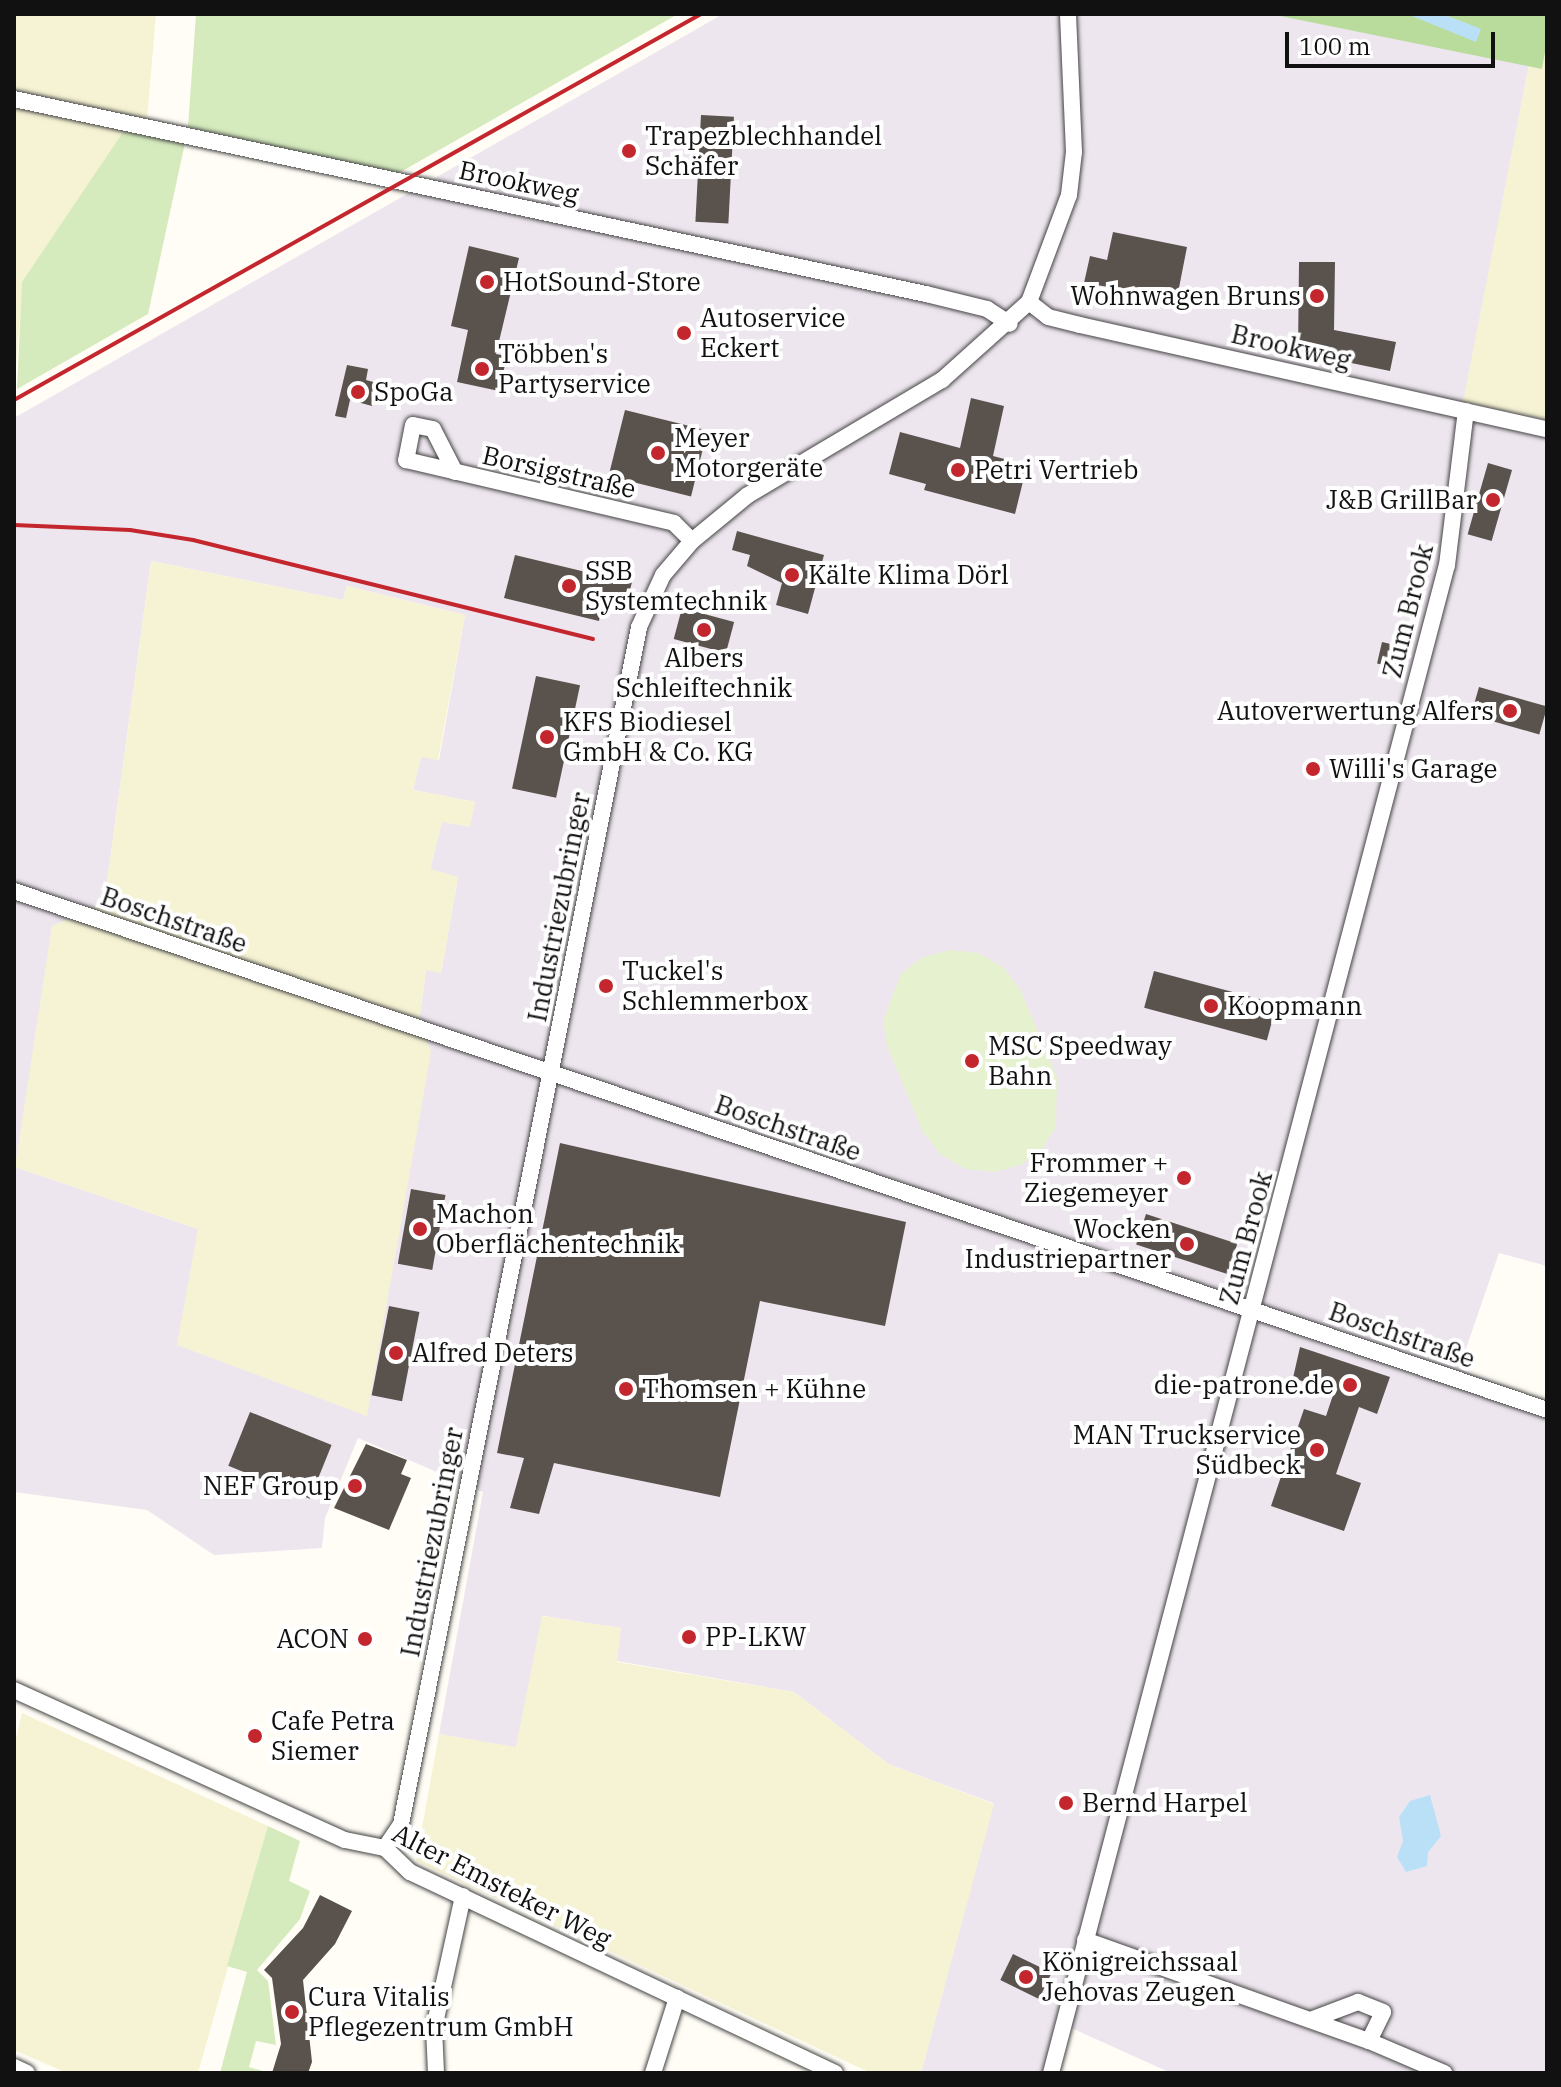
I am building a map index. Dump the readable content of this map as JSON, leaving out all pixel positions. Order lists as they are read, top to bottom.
{
  "streets": {
    "street": [
      "Brookweg",
      "Borsigstraße",
      "Zum Brook",
      "Industriezubringer",
      "Boschstraße",
      "Alter Emsteker Weg"
    ]
  },
  "crossings": [
    ["Brookweg", "Zum Brook"],
    ["Brookweg", "Industriezubringer"],
    ["Borsigstraße", "Industriezubringer"],
    ["Zum Brook", "Boschstraße"],
    ["Industriezubringer", "Boschstraße"],
    ["Industriezubringer", "Alter Emsteker Weg"]
  ],
  "places": [
    "Trapezblechhandel Schäfer",
    "HotSound-Store",
    "Wohnwagen Bruns",
    "Autoservice Eckert",
    "Többen's Partyservice",
    "SpoGa",
    "Meyer Motorgeräte",
    "Petri Vertrieb",
    "J&B GrillBar",
    "Kälte Klima Dörl",
    "SSB Systemtechnik",
    "Albers Schleiftechnik",
    "Autoverwertung Alfers",
    "KFS Biodiesel GmbH & Co. KG",
    "Willi's Garage",
    "Tuckel's Schlemmerbox",
    "Koopmann",
    "MSC Speedway Bahn",
    "Frommer + Ziegemeyer",
    "Machon Oberflächentechnik",
    "Wocken Industriepartner",
    "Alfred Deters",
    "die-patrone.de",
    "Thomsen + Kühne",
    "MAN Truckservice Südbeck",
    "NEF Group",
    "PP-LKW",
    "ACON",
    "Cafe Petra Siemer",
    "Bernd Harpel",
    "Königreichssaal Jehovas Zeugen",
    "Cura Vitalis Pflegezentrum GmbH"
  ],
  "scale_bar": "100 m"
}
